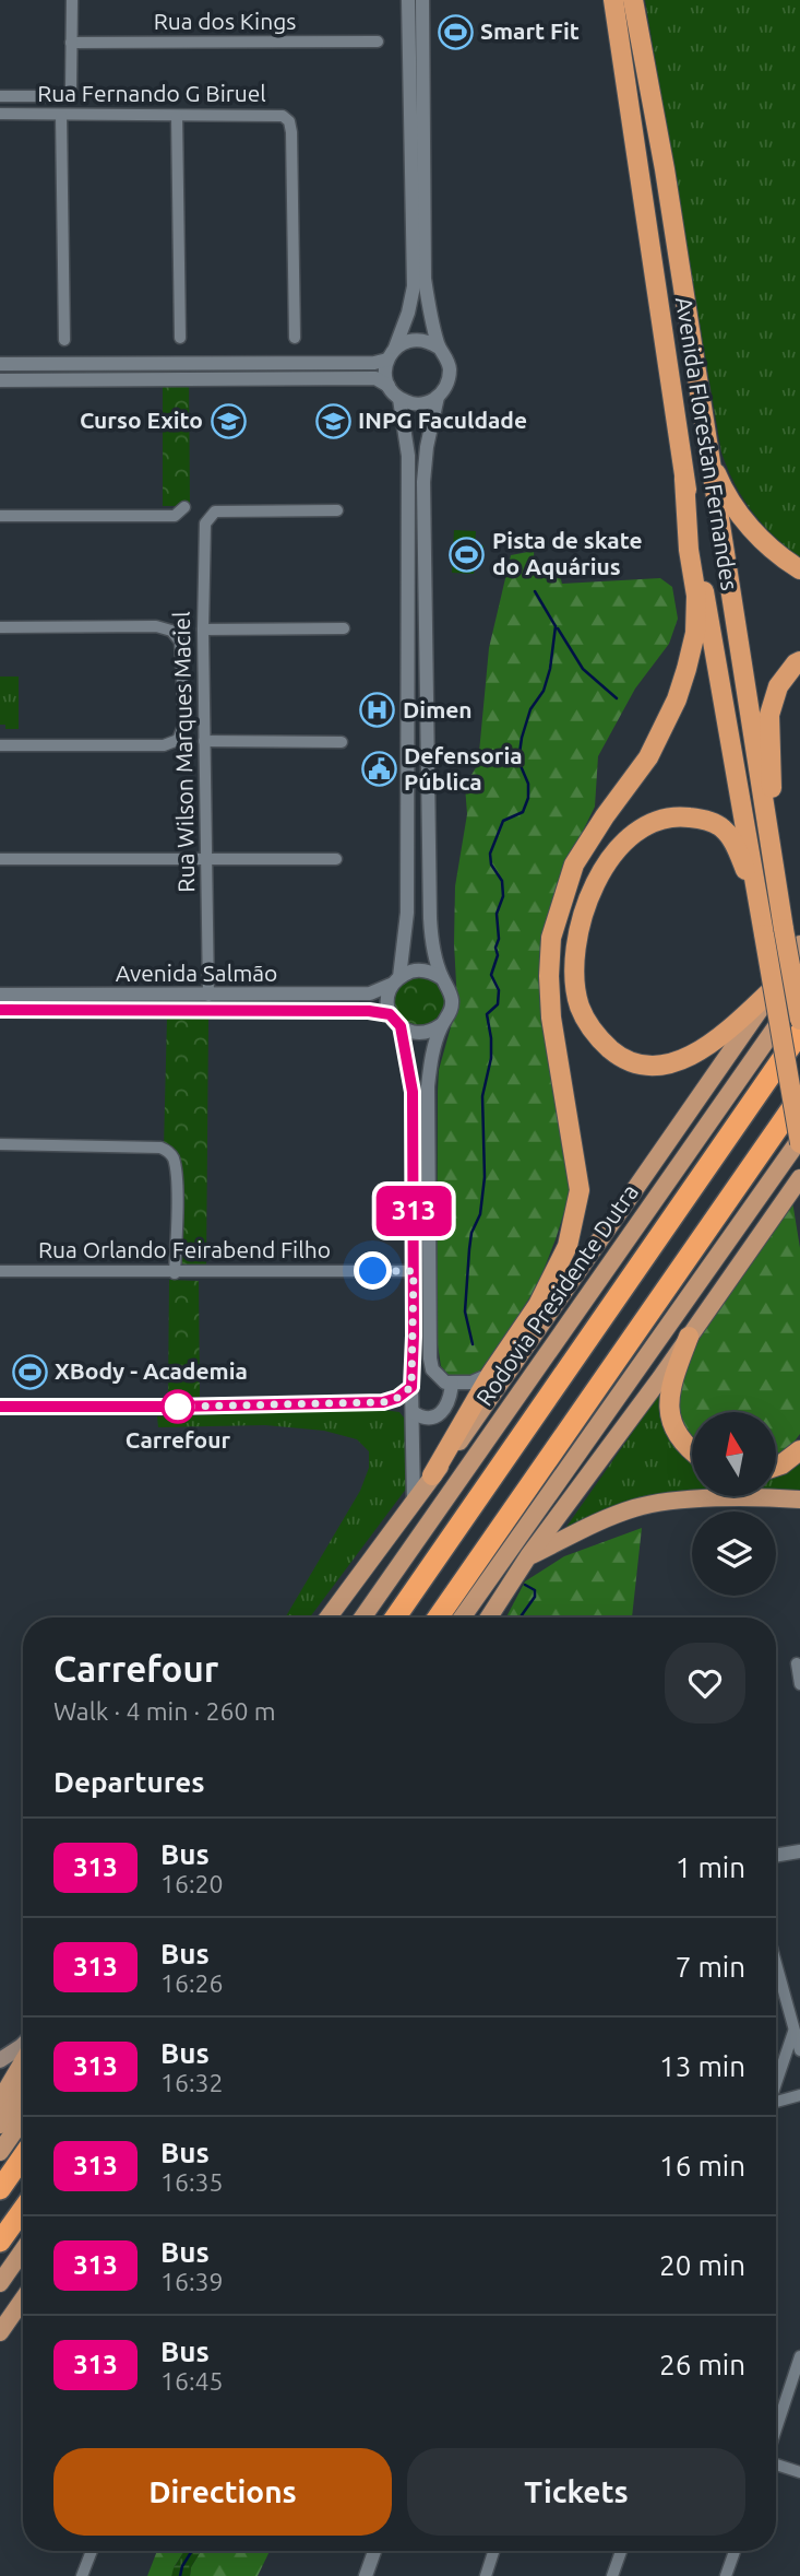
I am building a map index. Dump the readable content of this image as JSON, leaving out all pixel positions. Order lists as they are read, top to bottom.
{
  "streets": {
    "highway": ["Avenida Florestan Fernandes"],
    "main road": ["Rodovia Presidente Dutra"],
    "street": [
      "Rua dos Kings",
      "Rua Fernando G Biruel",
      "Rua Wilson Marques Maciel",
      "Avenida Salmão",
      "Rua Orlando Feirabend Filho"
    ]
  },
  "crossings": [
    ["Rua Wilson Marques Maciel", "Avenida Salmão"]
  ],
  "places": {
    "sports": ["Smart Fit", "Pista de skate do Aquárius", "XBody - Academia"],
    "school or university": ["Curso Exito", "INPG Faculdade"],
    "hospital": ["Dimen"],
    "public building": ["Defensoria Pública"],
    "other": ["Carrefour"]
  },
  "lines": ["bus line 313"],
  "north": "top",
  "page": {
    "on_map": "313",
    "heading": [
      ["Carrefour", "Walk · 4 min · 260 m"],
      "Departures"
    ],
    "list": [
      {
        "mark": "313",
        "name": "Bus",
        "note": "16:20",
        "value": "1 min"
      },
      {
        "mark": "313",
        "name": "Bus",
        "note": "16:26",
        "value": "7 min"
      },
      {
        "mark": "313",
        "name": "Bus",
        "note": "16:32",
        "value": "13 min"
      },
      {
        "mark": "313",
        "name": "Bus",
        "note": "16:35",
        "value": "16 min"
      },
      {
        "mark": "313",
        "name": "Bus",
        "note": "16:39",
        "value": "20 min"
      },
      {
        "mark": "313",
        "name": "Bus",
        "note": "16:45",
        "value": "26 min"
      }
    ],
    "buttons": ["Directions", "Tickets"]
  }
}
